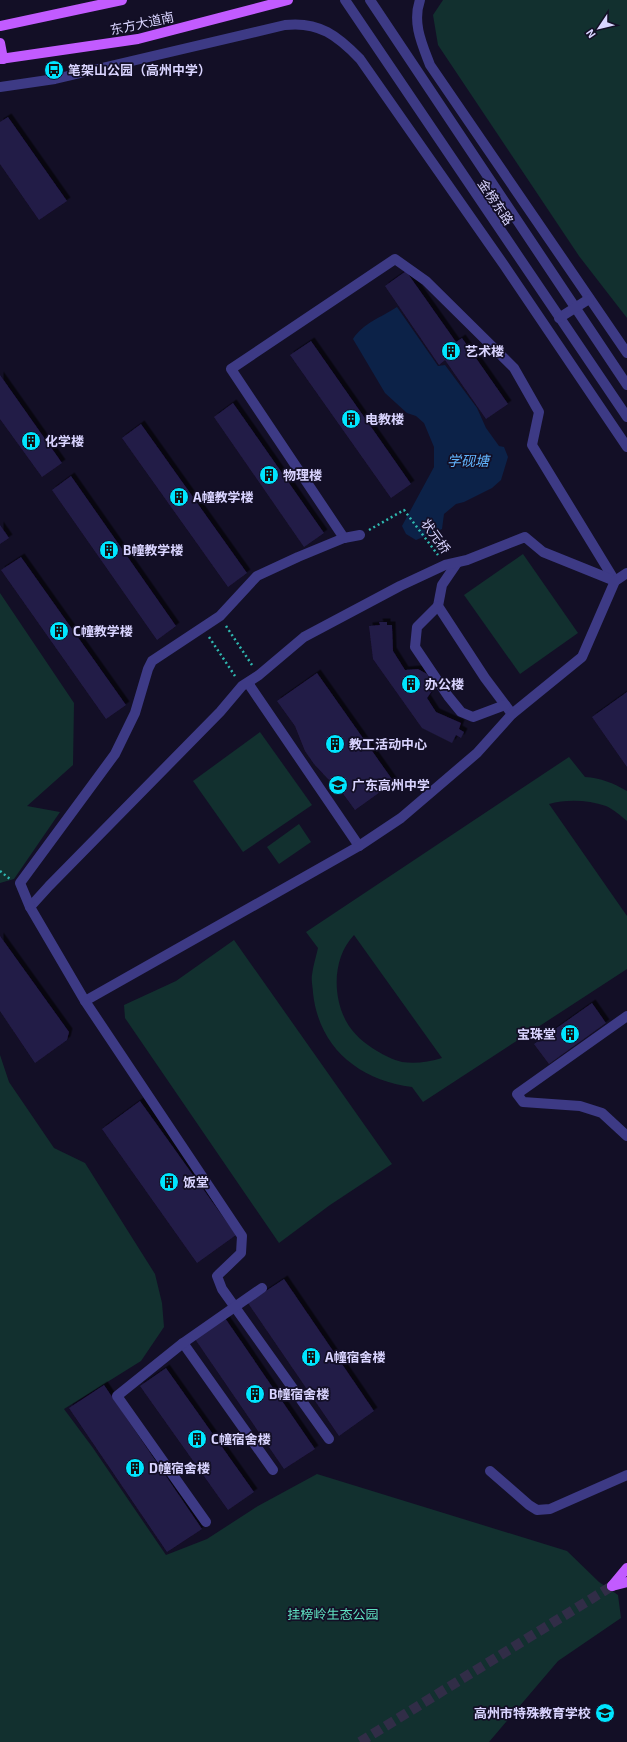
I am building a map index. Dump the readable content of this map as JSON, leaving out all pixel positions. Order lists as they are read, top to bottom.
{
  "streets": {
    "main road": ["东方大道南"],
    "street": ["金榜东路"],
    "path": ["状元桥"]
  },
  "water": ["学砚塘"],
  "parks": ["挂榜岭生态公园"],
  "places": {
    "bus stop": ["笔架山公园（高州中学）"],
    "building": [
      "艺术楼",
      "电教楼",
      "化学楼",
      "物理楼",
      "A幢教学楼",
      "B幢教学楼",
      "C幢教学楼",
      "办公楼",
      "教工活动中心",
      "宝珠堂",
      "饭堂",
      "A幢宿舍楼",
      "B幢宿舍楼",
      "C幢宿舍楼",
      "D幢宿舍楼"
    ],
    "school or university": ["广东高州中学", "高州市特殊教育学校"]
  },
  "north": "bottom left"
}
